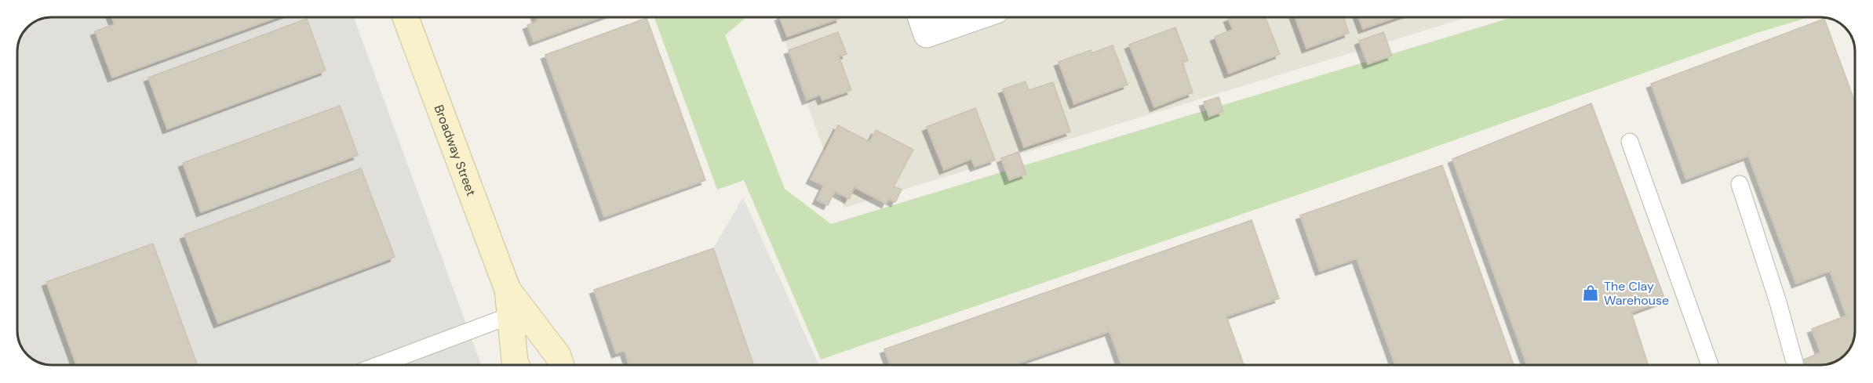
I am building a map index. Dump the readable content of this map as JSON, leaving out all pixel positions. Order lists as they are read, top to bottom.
{
  "streets": {
    "main road": ["Broadway Street"]
  },
  "places": {
    "shop": ["The Clay Warehouse"]
  }
}
